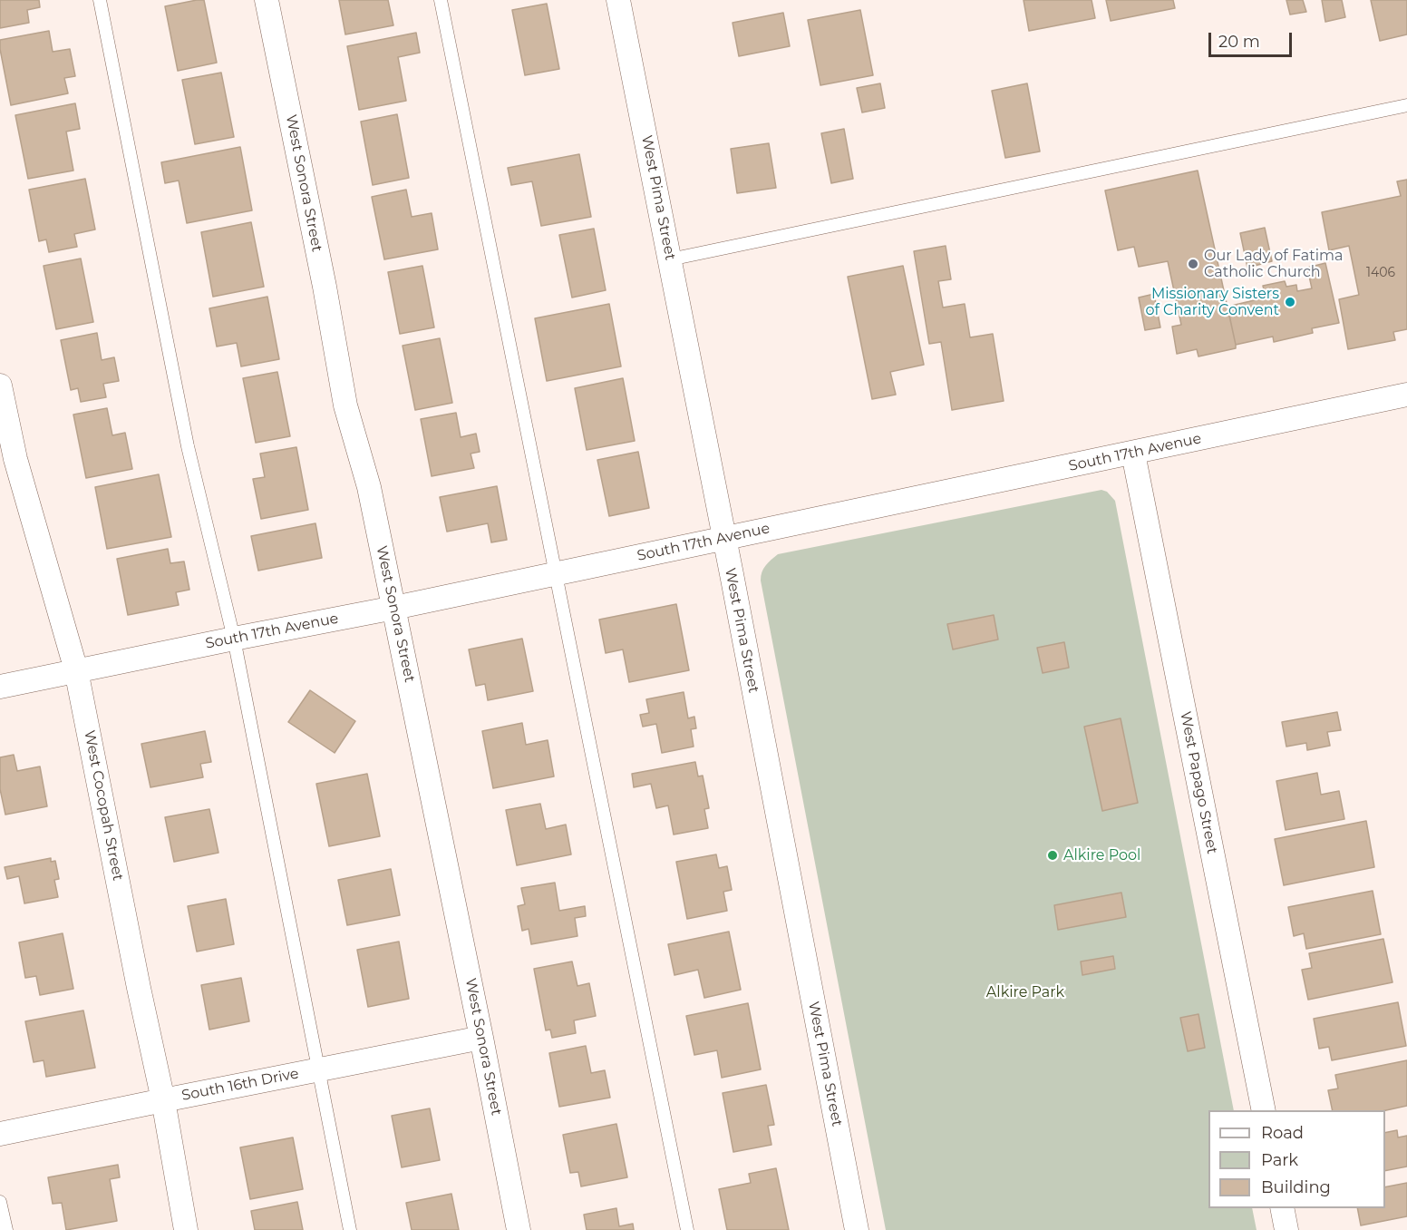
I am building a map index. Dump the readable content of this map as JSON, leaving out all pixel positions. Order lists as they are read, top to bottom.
{
  "streets": {
    "street": [
      "West Sonora Street",
      "West Pima Street",
      "South 17th Avenue",
      "West Papago Street",
      "West Cocopah Street",
      "South 16th Drive"
    ]
  },
  "crossings": [
    ["West Sonora Street", "South 17th Avenue"],
    ["West Sonora Street", "South 16th Drive"],
    ["West Pima Street", "South 17th Avenue"],
    ["South 17th Avenue", "West Papago Street"],
    ["South 17th Avenue", "West Cocopah Street"],
    ["West Cocopah Street", "South 16th Drive"]
  ],
  "parks": ["Alkire Park"],
  "places": ["Our Lady of Fatima Catholic Church", "Missionary Sisters of Charity Convent", "Alkire Pool"],
  "house_numbers": ["1406"],
  "legend": ["Road", "Park", "Building"],
  "scale_bar": "20 m"
}
